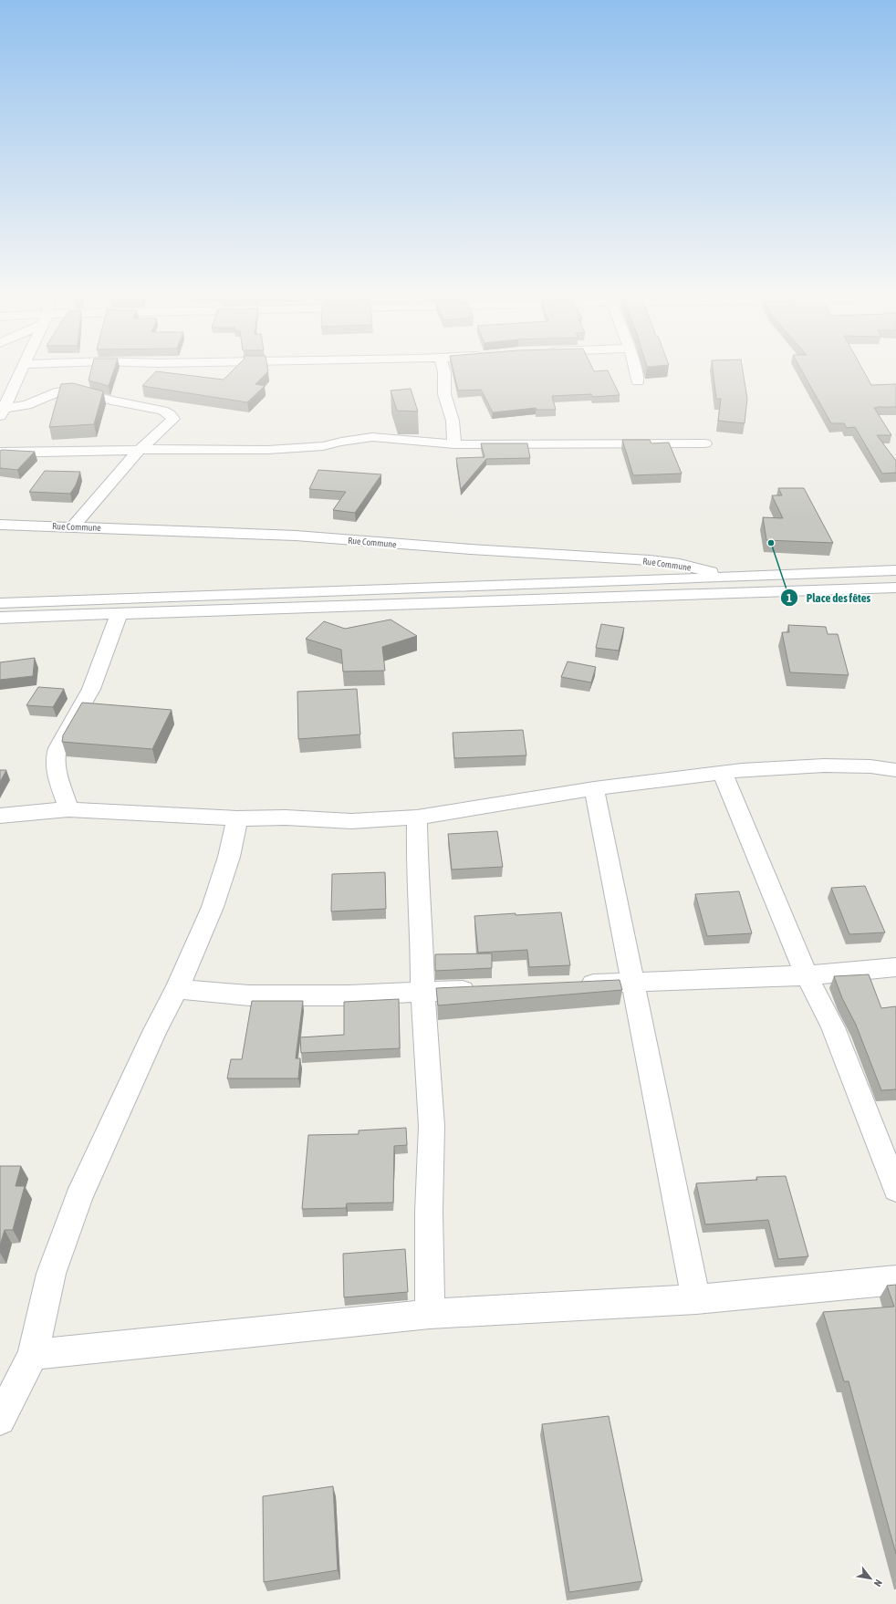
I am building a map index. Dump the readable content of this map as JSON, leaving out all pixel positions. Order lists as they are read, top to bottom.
{
  "streets": {
    "street": ["Rue Commune"]
  },
  "places": ["Place des fêtes"],
  "north": "bottom right"
}
